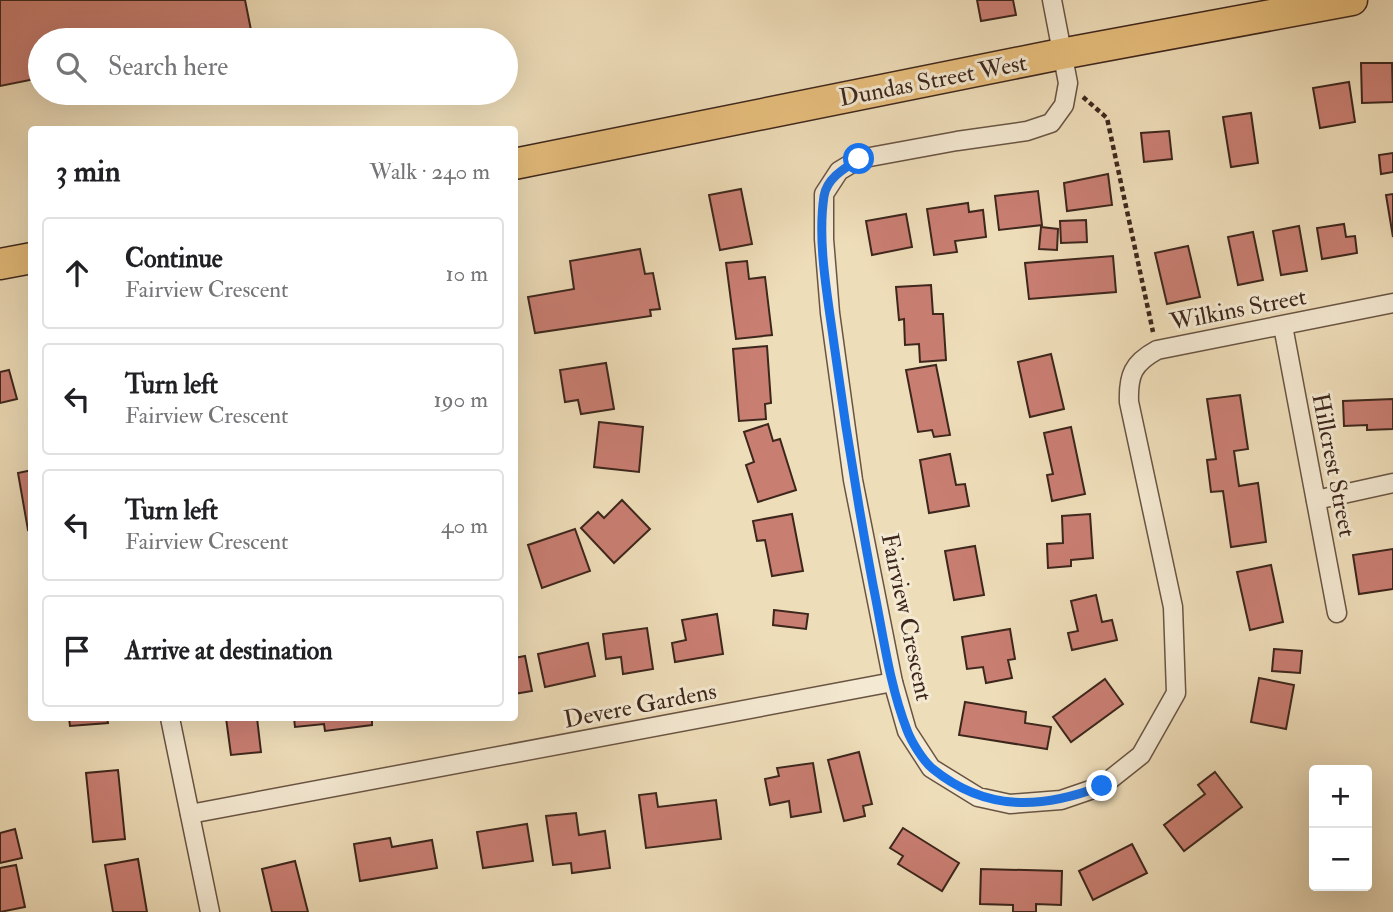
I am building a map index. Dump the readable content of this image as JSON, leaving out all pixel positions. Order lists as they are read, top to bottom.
{
  "streets": {
    "main road": ["Dundas Street West"],
    "street": [
      "Wilkins Street",
      "Hillcrest Street",
      "Fairview Crescent",
      "Devere Gardens"
    ]
  },
  "crossings": [
    ["Wilkins Street", "Hillcrest Street"],
    ["Wilkins Street", "Fairview Crescent"],
    ["Fairview Crescent", "Devere Gardens"]
  ],
  "page": {
    "search": "Search here",
    "heading": ["3 min", "Walk · 240 m"],
    "list": [
      ["Continue", "Fairview Crescent", "10 m"],
      ["Turn left", "Fairview Crescent", "190 m"],
      ["Turn left", "Fairview Crescent", "40 m"],
      "Arrive at destination"
    ],
    "map_buttons": ["+", "−"]
  }
}
